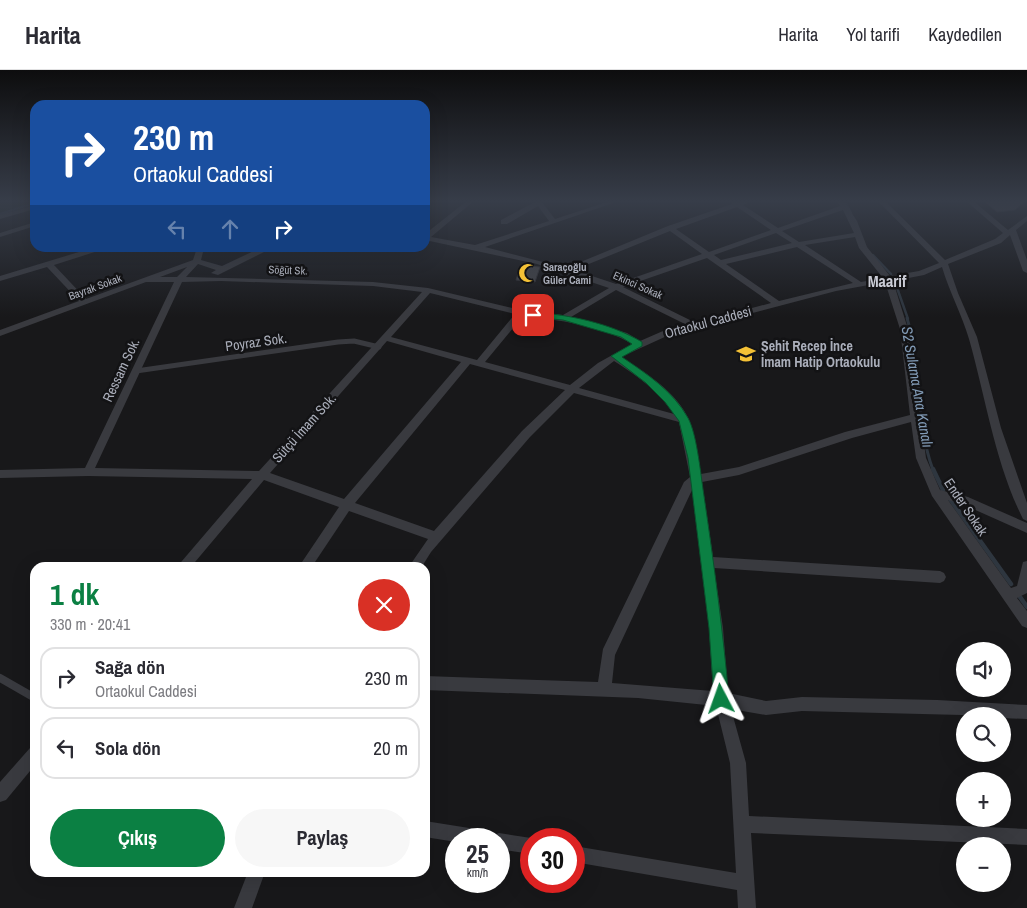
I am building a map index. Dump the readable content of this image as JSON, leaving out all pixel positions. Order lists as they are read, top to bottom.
{
  "streets": {
    "street": [
      "Söğüt Sk.",
      "Ekinci Sokak",
      "Bayrak Sokak",
      "Ortaokul Caddesi",
      "Ressam Sok.",
      "Sütçü İmam Sok.",
      "Ender Sokak"
    ],
    "lane": ["Poyraz Sok."]
  },
  "crossings": [
    ["Söğüt Sk.", "Bayrak Sokak"],
    ["Söğüt Sk.", "Ressam Sok."],
    ["Söğüt Sk.", "Sütçü İmam Sok."],
    ["Ekinci Sokak", "Ortaokul Caddesi"],
    ["Bayrak Sokak", "Ressam Sok."],
    ["Ortaokul Caddesi", "Ender Sokak"],
    ["Poyraz Sok.", "Ressam Sok."],
    ["Poyraz Sok.", "Sütçü İmam Sok."]
  ],
  "districts": ["Maarif"],
  "water": ["S2 Sulama Ana Kanalı"],
  "places": {
    "mosque": ["Saraçoğlu Güler Cami"],
    "school or university": ["Şehit Recep İnce İmam Hatip Ortaokulu"]
  },
  "page": {
    "header": "Harita",
    "nav": ["Harita", "Yol tarifi", "Kaydedilen"],
    "turn": ["230 m", "Ortaokul Caddesi"],
    "heading": ["1 dk", "330 m · 20:41"],
    "map_buttons": ["+", "−"],
    "list": [
      {
        "name": "Sağa dön",
        "note": "Ortaokul Caddesi",
        "value": "230 m"
      },
      {
        "name": "Sola dön",
        "value": "20 m"
      }
    ],
    "buttons": ["Çıkış", "Paylaş"],
    "speed": "25 km/h",
    "limit": "30"
  }
}
